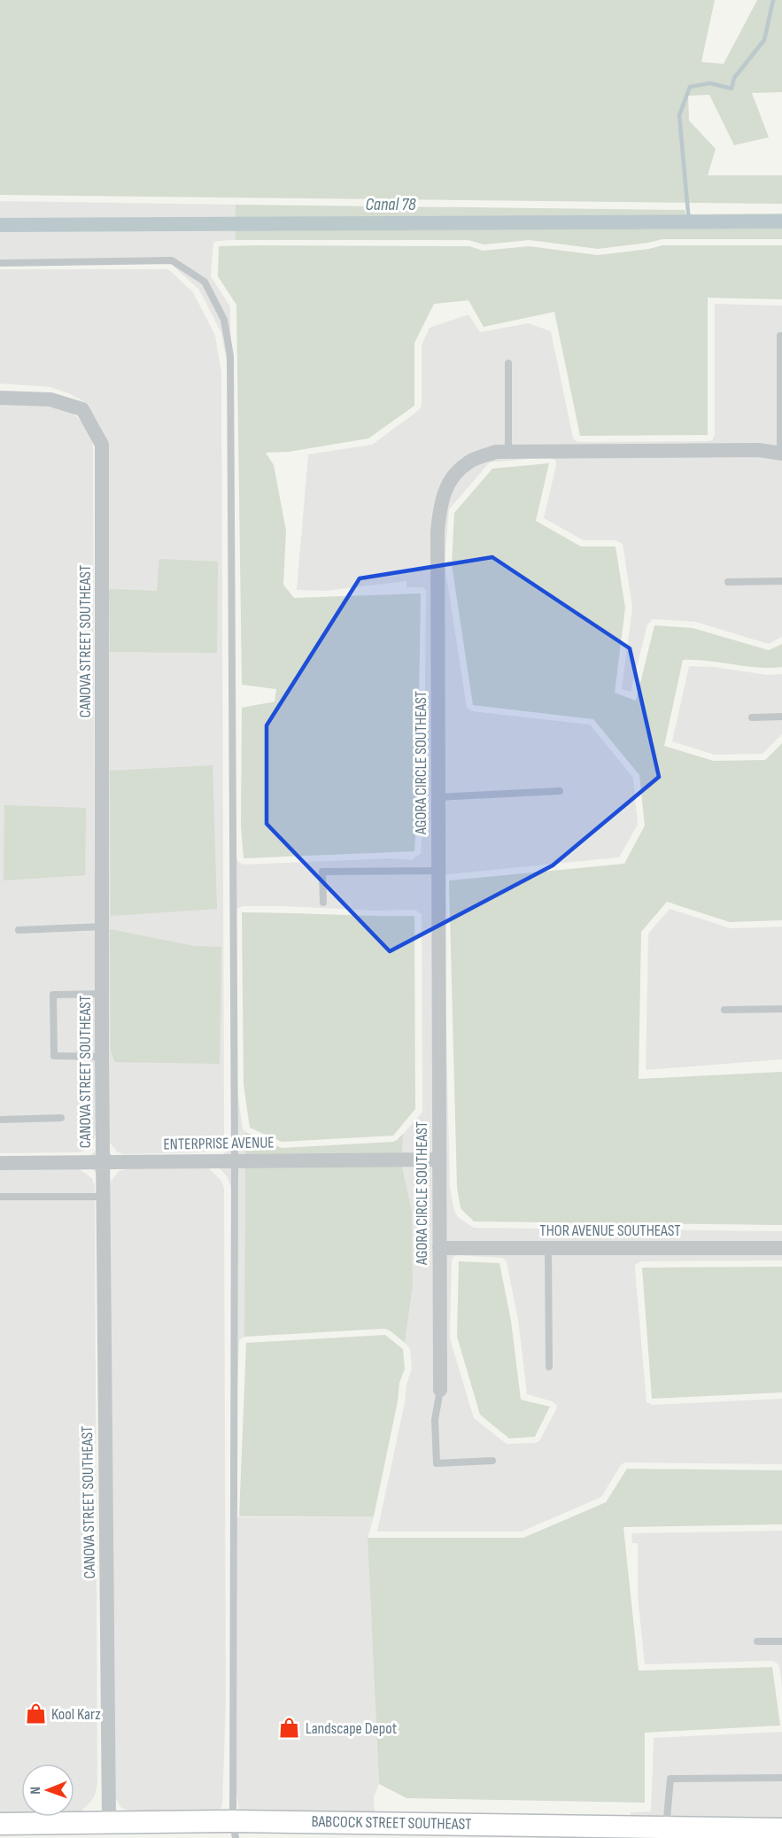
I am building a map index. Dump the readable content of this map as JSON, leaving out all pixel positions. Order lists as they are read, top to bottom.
{
  "streets": {
    "main road": ["BABCOCK STREET SOUTHEAST"],
    "street": [
      "CANOVA STREET SOUTHEAST",
      "AGORA CIRCLE SOUTHEAST",
      "ENTERPRISE AVENUE",
      "THOR AVENUE SOUTHEAST"
    ]
  },
  "crossings": [
    ["CANOVA STREET SOUTHEAST", "ENTERPRISE AVENUE"],
    ["CANOVA STREET SOUTHEAST", "BABCOCK STREET SOUTHEAST"],
    ["AGORA CIRCLE SOUTHEAST", "ENTERPRISE AVENUE"],
    ["AGORA CIRCLE SOUTHEAST", "THOR AVENUE SOUTHEAST"]
  ],
  "water": ["Canal 78"],
  "places": {
    "shop": ["Kool Karz", "Landscape Depot"]
  },
  "north": "left"
}
